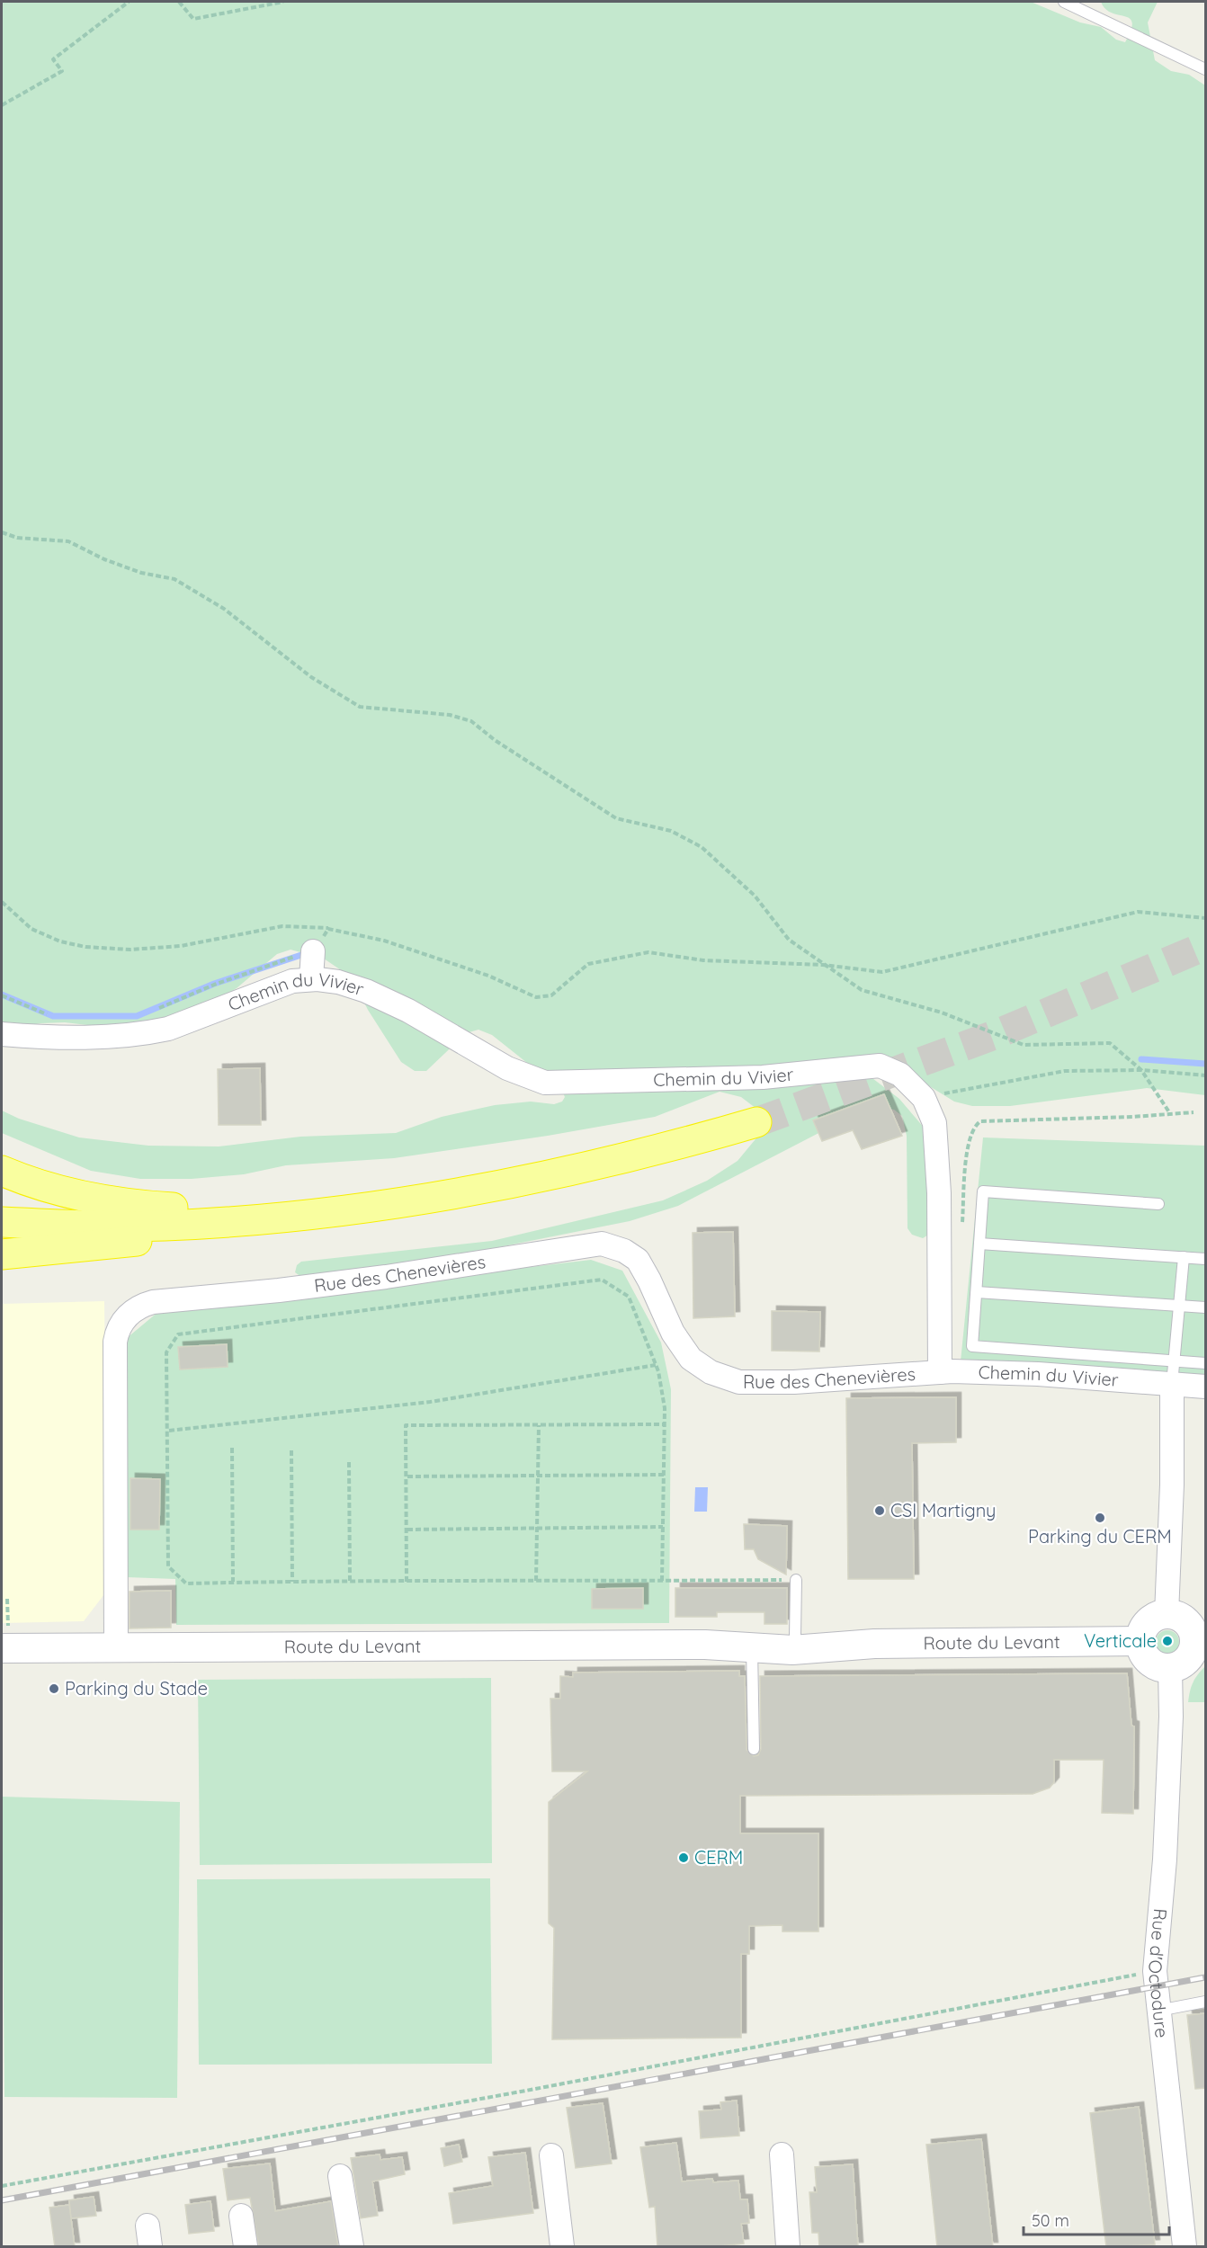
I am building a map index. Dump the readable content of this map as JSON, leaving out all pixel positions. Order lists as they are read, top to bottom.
{
  "streets": {
    "street": [
      "Chemin du Vivier",
      "Rue des Chenevières",
      "Route du Levant",
      "Rue d'Octodure"
    ]
  },
  "crossings": [
    ["Chemin du Vivier", "Rue des Chenevières"],
    ["Rue des Chenevières", "Route du Levant"],
    ["Route du Levant", "Rue d'Octodure"]
  ],
  "places": [
    "CSI Martigny",
    "Parking du CERM",
    "Verticale",
    "Parking du Stade",
    "CERM"
  ],
  "scale_bar": "50 m"
}
